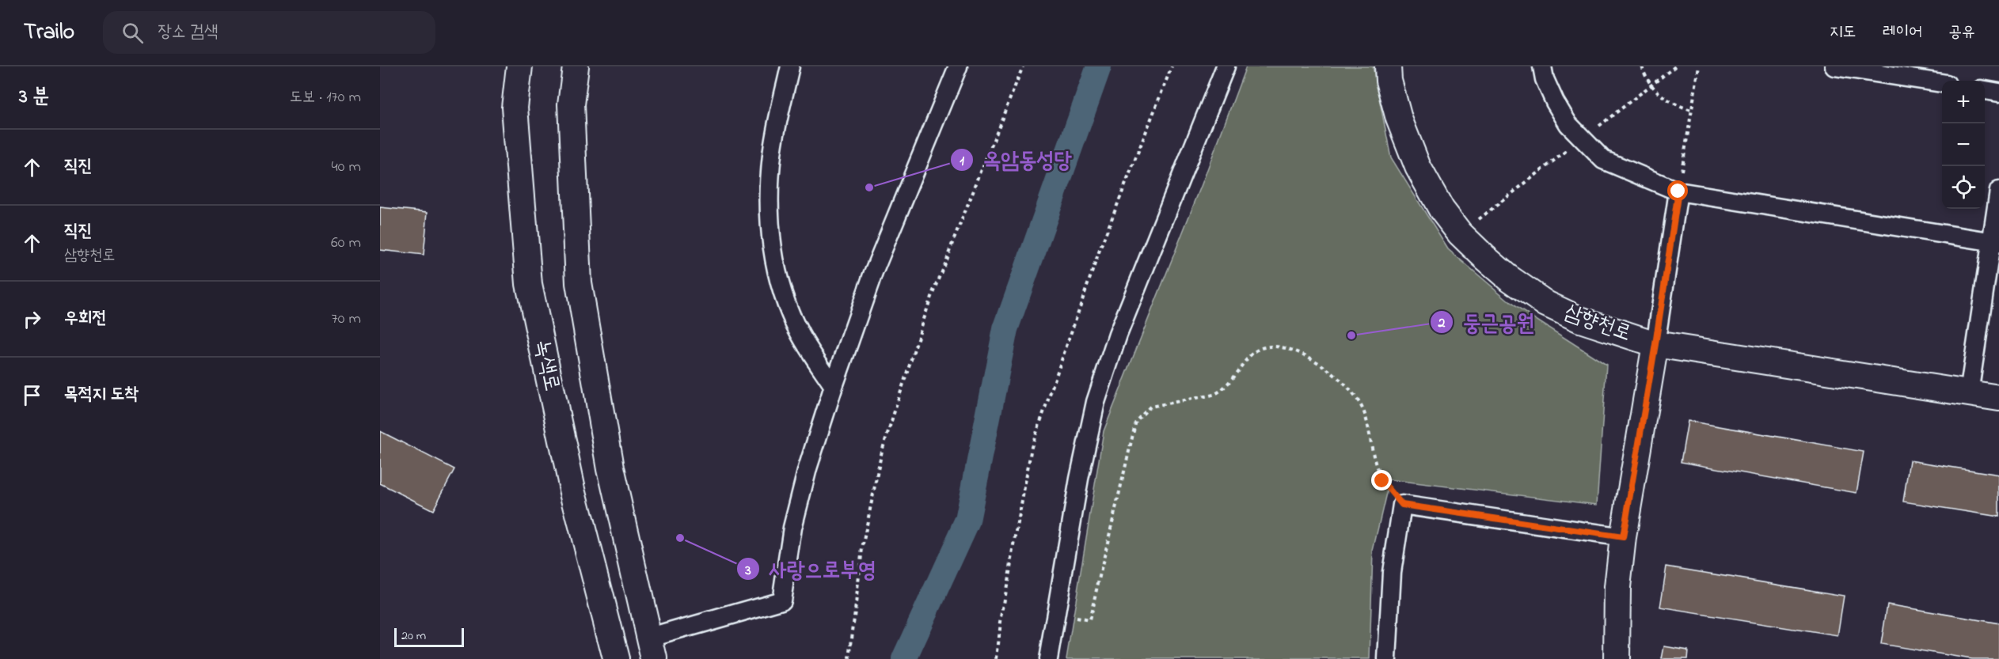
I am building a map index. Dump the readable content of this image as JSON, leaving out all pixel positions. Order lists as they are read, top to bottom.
{
  "streets": {
    "main road": ["삼향천로", "녹색로"]
  },
  "places": ["옥암동성당", "둥근공원", "사랑으로부영"],
  "scale_bar": "20 m",
  "page": {
    "header": "Trailo",
    "search": "장소 검색",
    "nav": ["지도", "레이어", "공유"],
    "heading": ["3 분", "도보 · 170 m"],
    "map_buttons": ["+", "−"],
    "list": [
      ["직진", "40 m"],
      ["직진", "삼향천로", "60 m"],
      ["우회전", "70 m"],
      "목적지 도착"
    ],
    "scale": "20 m"
  }
}
